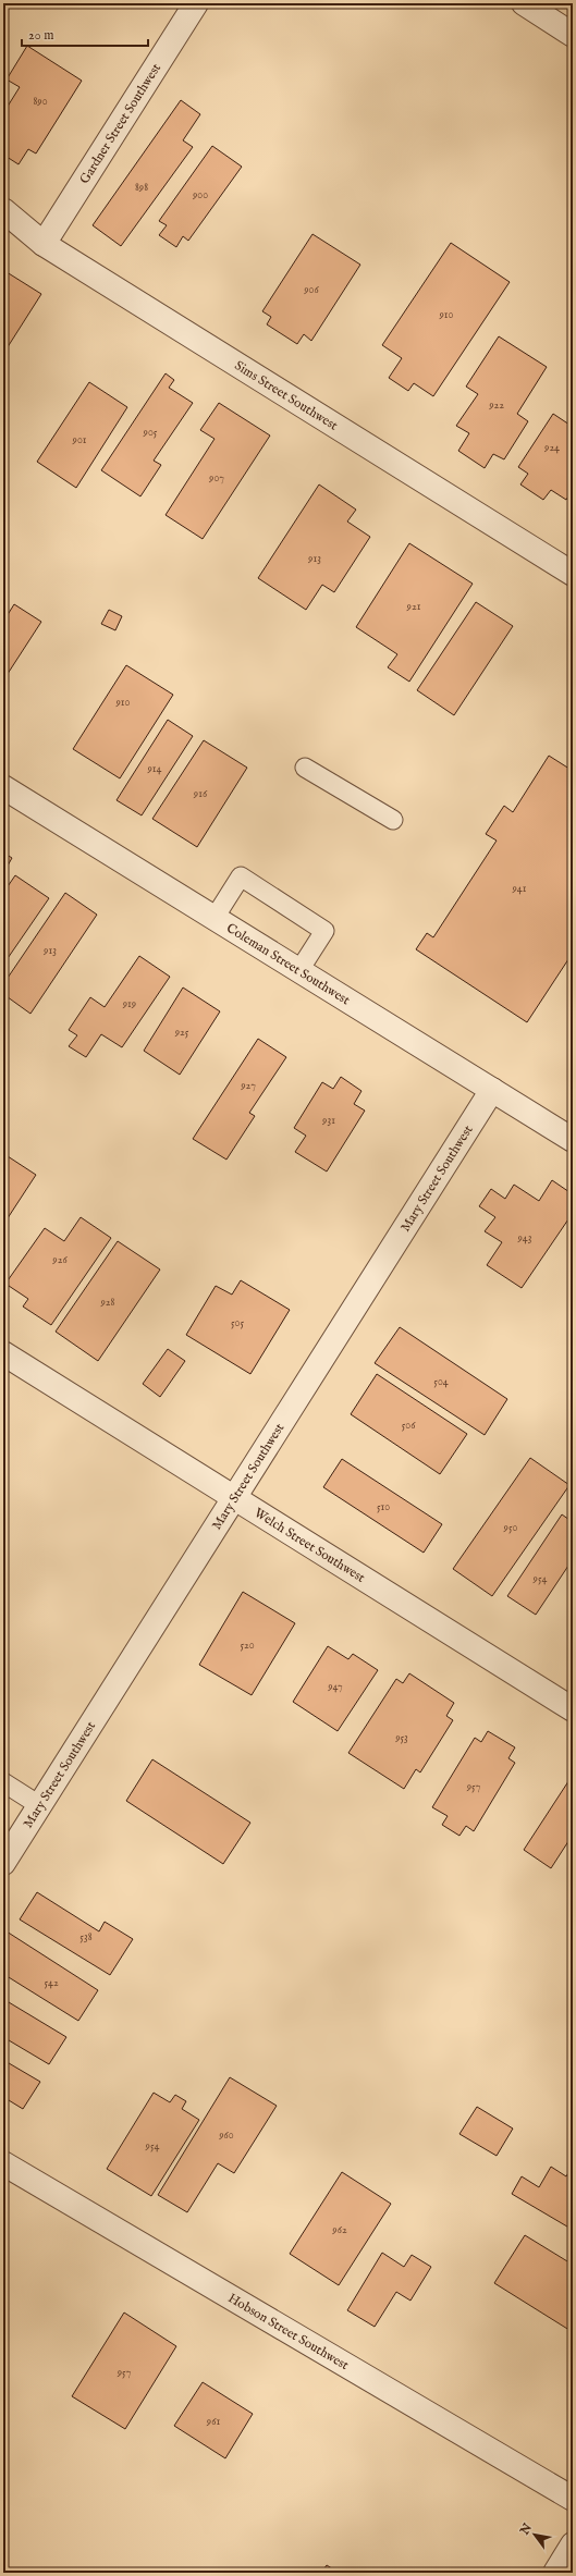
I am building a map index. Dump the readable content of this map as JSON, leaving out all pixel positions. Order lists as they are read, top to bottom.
{
  "streets": {
    "street": [
      "Gardner Street Southwest",
      "Sims Street Southwest",
      "Coleman Street Southwest",
      "Mary Street Southwest",
      "Welch Street Southwest",
      "Hobson Street Southwest"
    ]
  },
  "crossings": [
    ["Gardner Street Southwest", "Sims Street Southwest"],
    ["Coleman Street Southwest", "Mary Street Southwest"],
    ["Mary Street Southwest", "Welch Street Southwest"]
  ],
  "house_numbers": [
    "890",
    "898",
    "900",
    "906",
    "910",
    "922",
    "905",
    "901",
    "924",
    "907",
    "913",
    "921",
    "910",
    "914",
    "916",
    "941",
    "913",
    "919",
    "925",
    "927",
    "931",
    "943",
    "926",
    "928",
    "505",
    "504",
    "506",
    "510",
    "950",
    "954",
    "520",
    "947",
    "953",
    "957",
    "538",
    "542",
    "960",
    "954",
    "962",
    "957",
    "961"
  ],
  "scale_bar": "20 m",
  "north": "top left"
}
